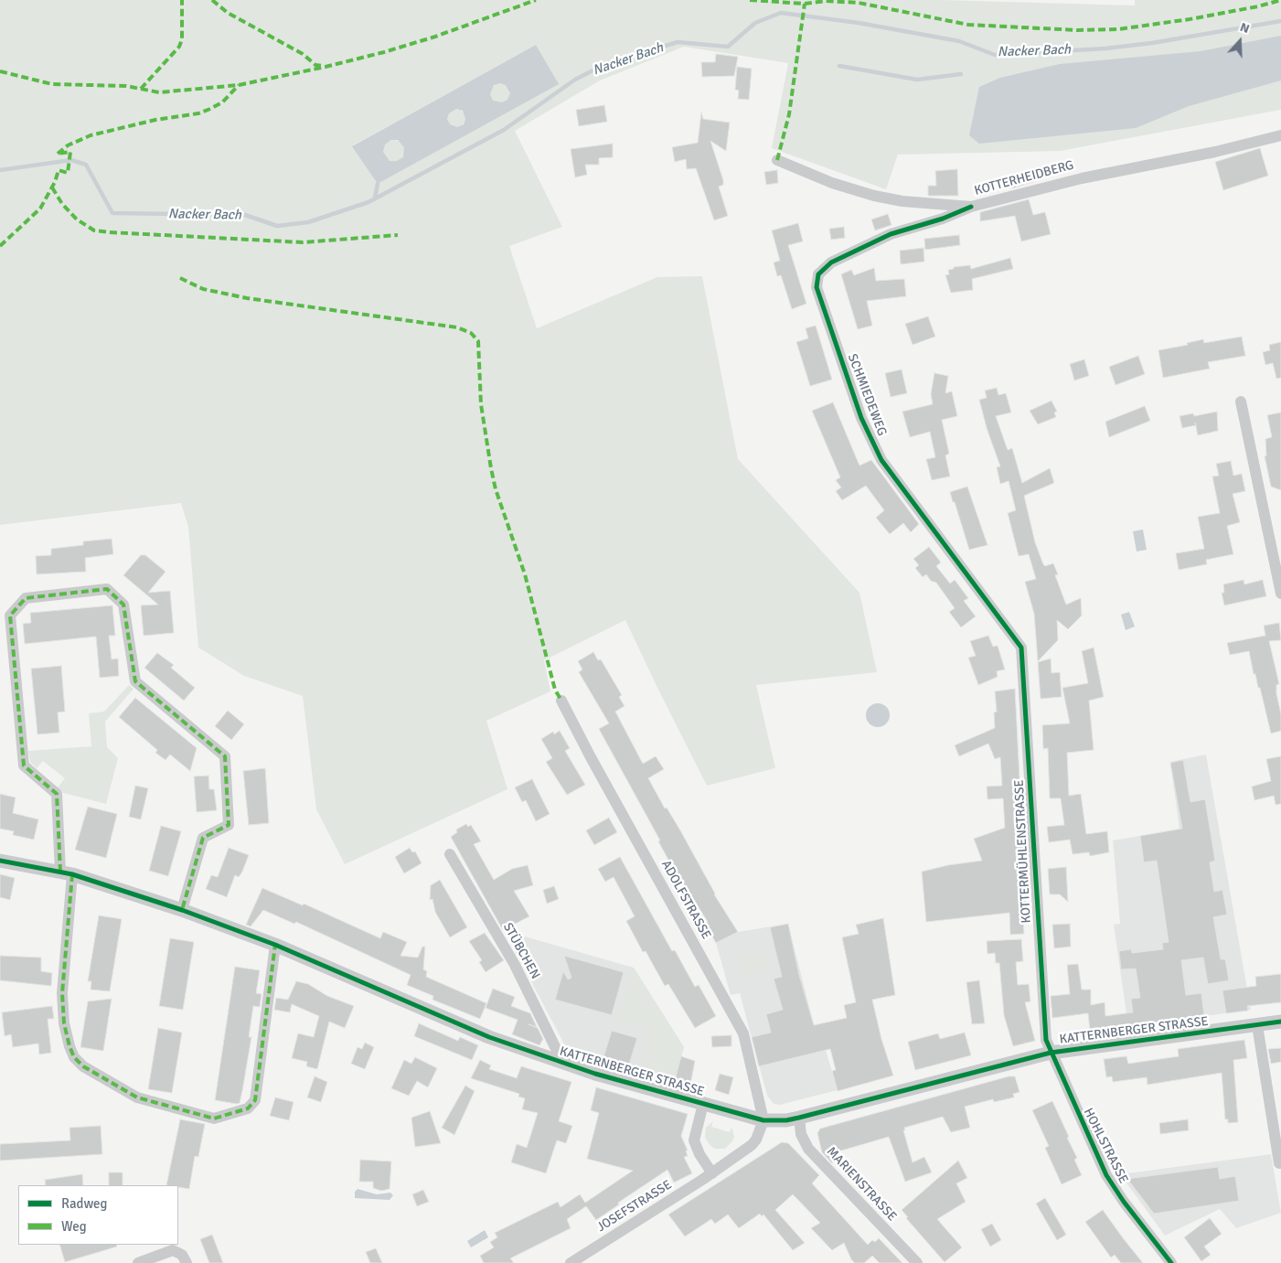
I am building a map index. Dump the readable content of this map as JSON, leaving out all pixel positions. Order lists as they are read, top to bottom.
{
  "streets": {
    "street": [
      "KOTTERHEIDBERG",
      "SCHMIEDEWEG",
      "KOTTERMÜHLENSTRASSE",
      "ADOLFSTRASSE",
      "STÜBCHEN",
      "KATTERNBERGER STRASSE",
      "HOHLSTRASSE",
      "MARIENSTRASSE",
      "JOSEFSTRASSE"
    ]
  },
  "crossings": [
    ["KOTTERHEIDBERG", "SCHMIEDEWEG"],
    ["SCHMIEDEWEG", "KOTTERMÜHLENSTRASSE"],
    ["KOTTERMÜHLENSTRASSE", "KATTERNBERGER STRASSE"],
    ["KOTTERMÜHLENSTRASSE", "HOHLSTRASSE"],
    ["ADOLFSTRASSE", "KATTERNBERGER STRASSE"],
    ["ADOLFSTRASSE", "JOSEFSTRASSE"],
    ["STÜBCHEN", "KATTERNBERGER STRASSE"],
    ["KATTERNBERGER STRASSE", "HOHLSTRASSE"],
    ["KATTERNBERGER STRASSE", "MARIENSTRASSE"],
    ["KATTERNBERGER STRASSE", "JOSEFSTRASSE"]
  ],
  "water": ["Nacker Bach"],
  "legend": ["Radweg", "Weg"],
  "north": "top"
}
